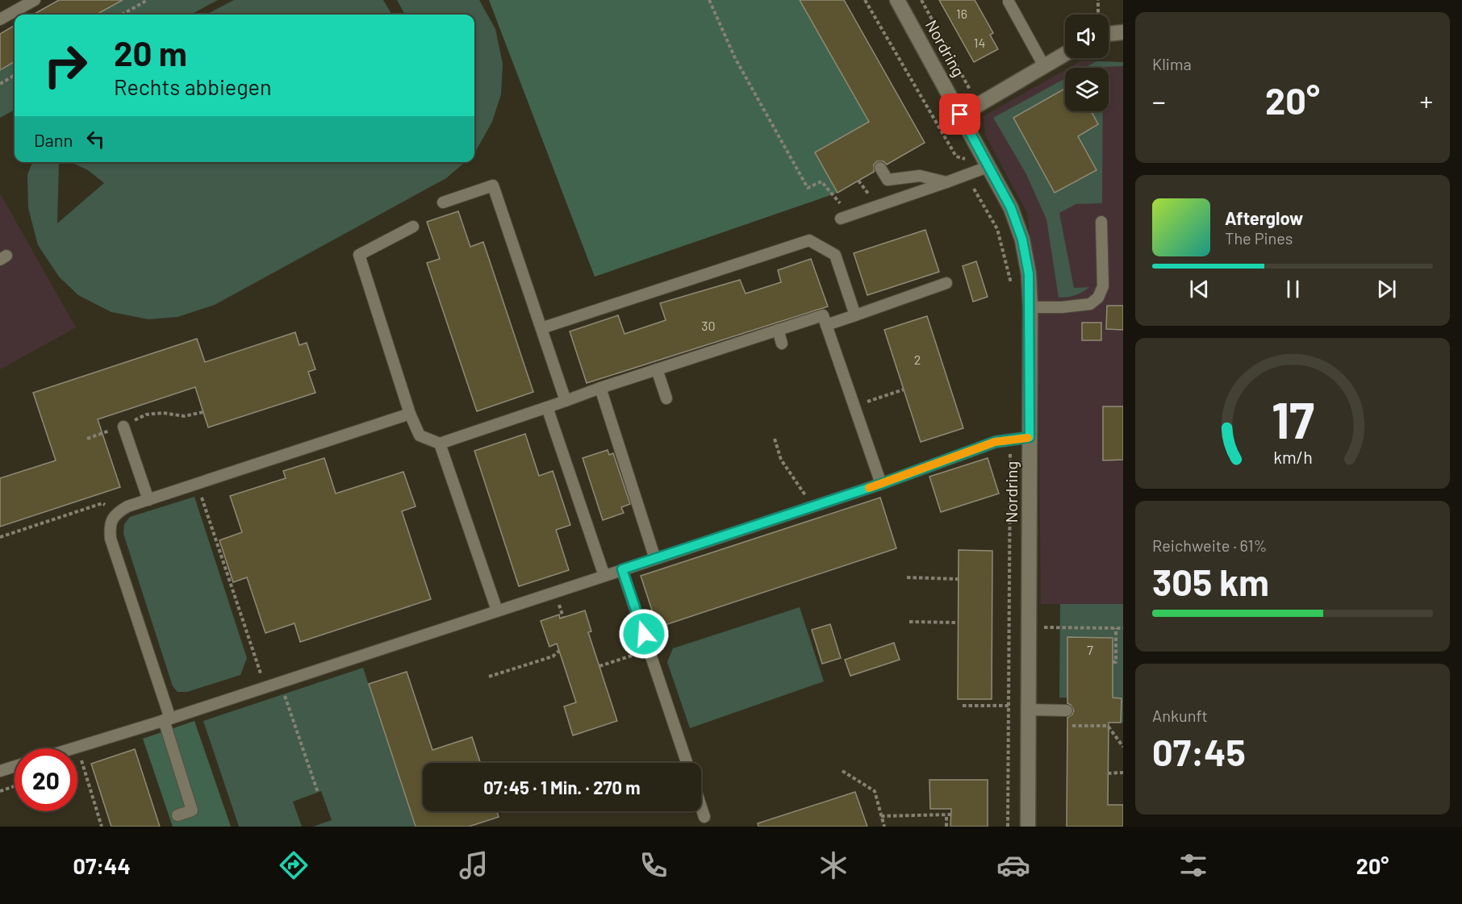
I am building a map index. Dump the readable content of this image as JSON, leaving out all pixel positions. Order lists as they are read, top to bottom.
{
  "streets": {
    "street": ["Nordring"]
  },
  "house_numbers": [
    "16",
    "14",
    "30",
    "2",
    "7"
  ],
  "page": {
    "tile": [
      "Klima",
      ["Reichweite · 61%", "305 km"],
      ["Ankunft", "07:45"]
    ],
    "turn": ["20 m", "Rechts abbiegen"],
    "heat": ["−", "20°", "+"],
    "then": "Dann",
    "song": ["Afterglow", "The Pines"],
    "limit": "20",
    "trip": "07:45 · 1 Min. · 270 m",
    "tabs": ["07:44", "20°"],
    "gauge": ["17", "km/h"]
  }
}
